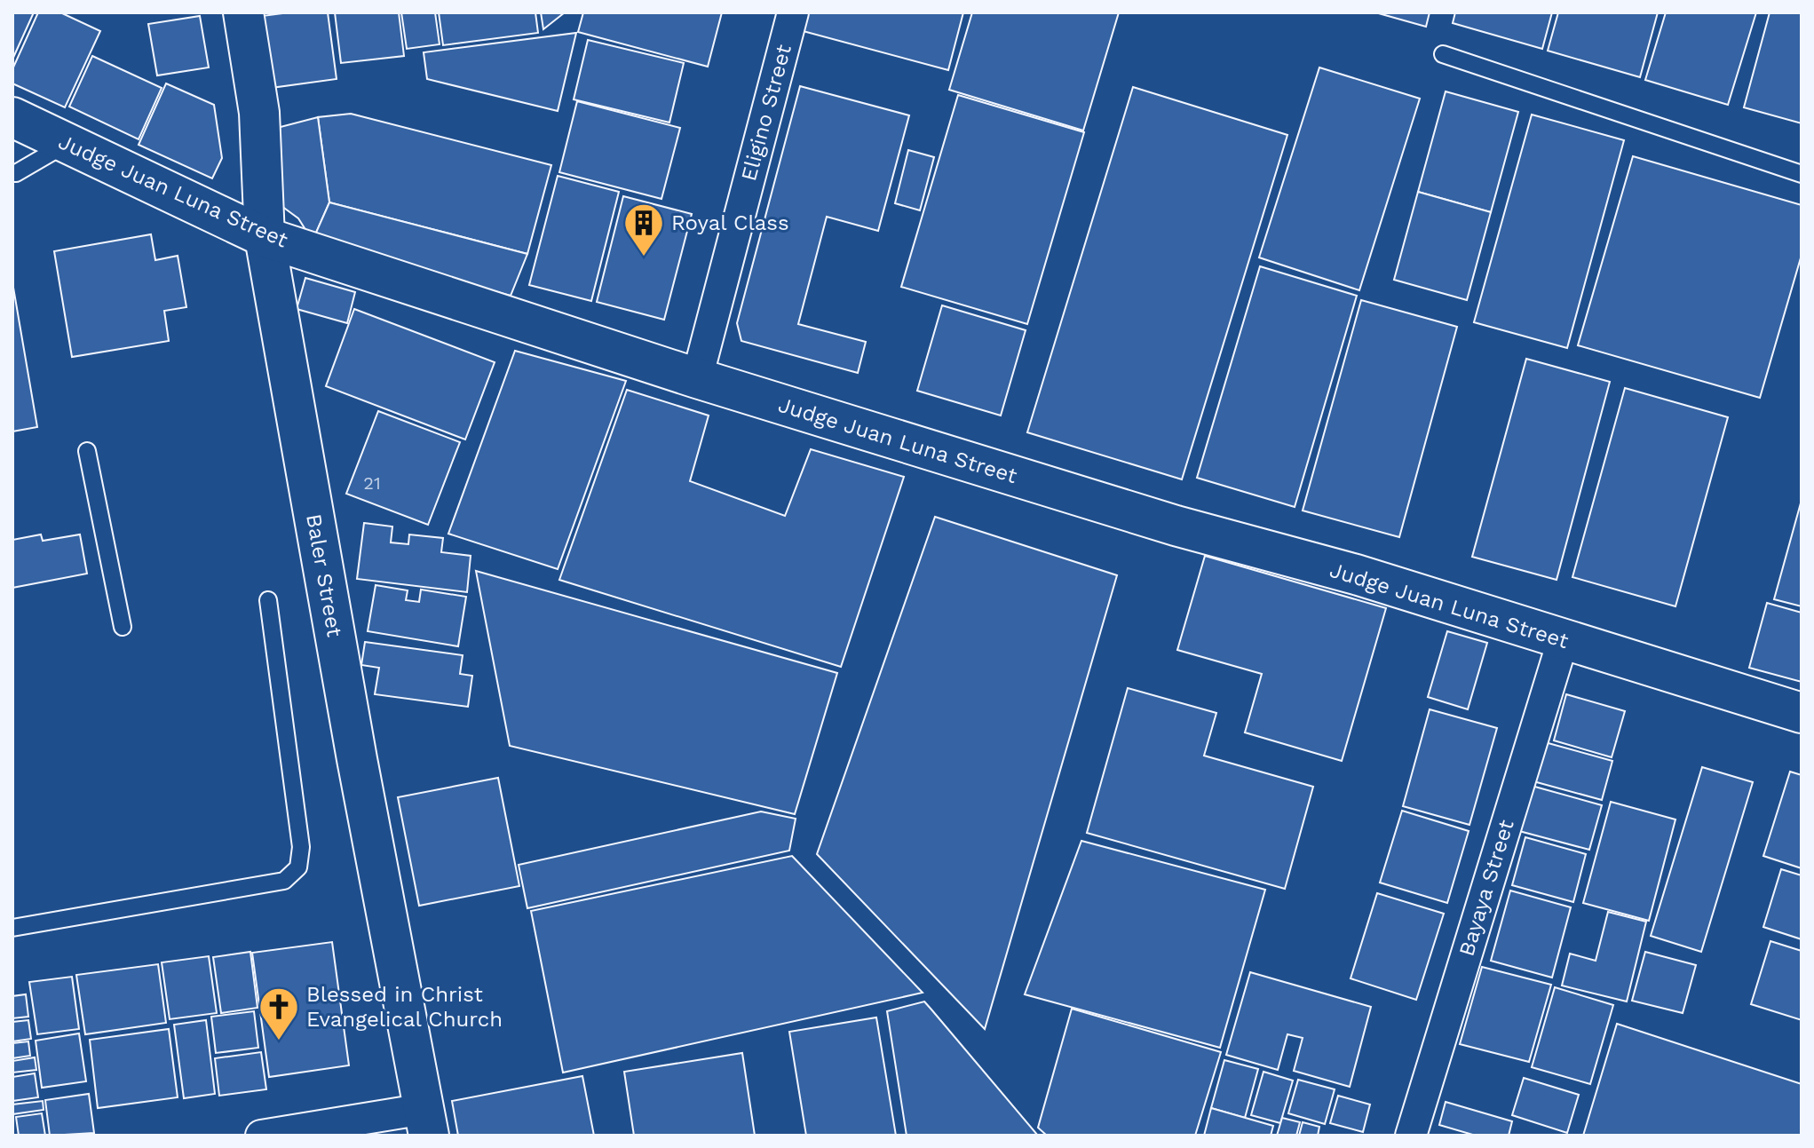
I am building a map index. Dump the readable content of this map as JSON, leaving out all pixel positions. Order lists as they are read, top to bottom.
{
  "streets": {
    "street": [
      "Eligino Street",
      "Judge Juan Luna Street",
      "Baler Street",
      "Bayaya Street"
    ]
  },
  "crossings": [
    ["Eligino Street", "Judge Juan Luna Street"],
    ["Judge Juan Luna Street", "Baler Street"],
    ["Judge Juan Luna Street", "Bayaya Street"]
  ],
  "places": {
    "building": ["Royal Class"],
    "church": ["Blessed in Christ Evangelical Church"]
  },
  "house_numbers": ["21"]
}
